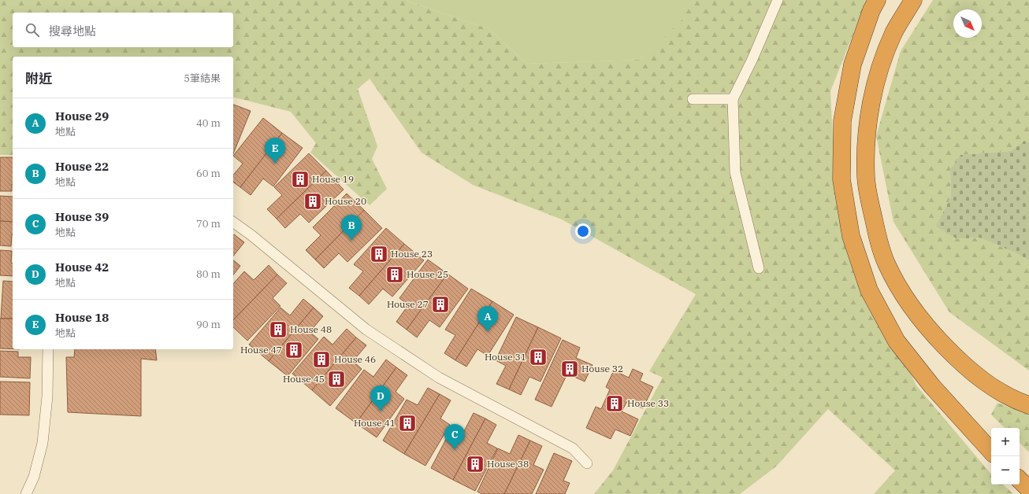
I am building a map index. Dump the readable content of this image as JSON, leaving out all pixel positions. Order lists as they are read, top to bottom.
{
  "places": {
    "building": [
      "House 19",
      "House 20",
      "House 23",
      "House 25",
      "House 27",
      "House 48",
      "House 47",
      "House 31",
      "House 46",
      "House 32",
      "House 45",
      "House 33",
      "House 41",
      "House 38"
    ]
  },
  "north": "bottom right",
  "page": {
    "search": "搜尋地點",
    "heading": ["附近", "5筆結果"],
    "list": [
      {
        "mark": "A",
        "name": "House 29",
        "note": "地點",
        "value": "40 m"
      },
      {
        "mark": "B",
        "name": "House 22",
        "note": "地點",
        "value": "60 m"
      },
      {
        "mark": "C",
        "name": "House 39",
        "note": "地點",
        "value": "70 m"
      },
      {
        "mark": "D",
        "name": "House 42",
        "note": "地點",
        "value": "80 m"
      },
      {
        "mark": "E",
        "name": "House 18",
        "note": "地點",
        "value": "90 m"
      }
    ],
    "pins": [
      "E",
      "B",
      "A",
      "D",
      "C"
    ],
    "map_buttons": ["+", "−"]
  }
}
